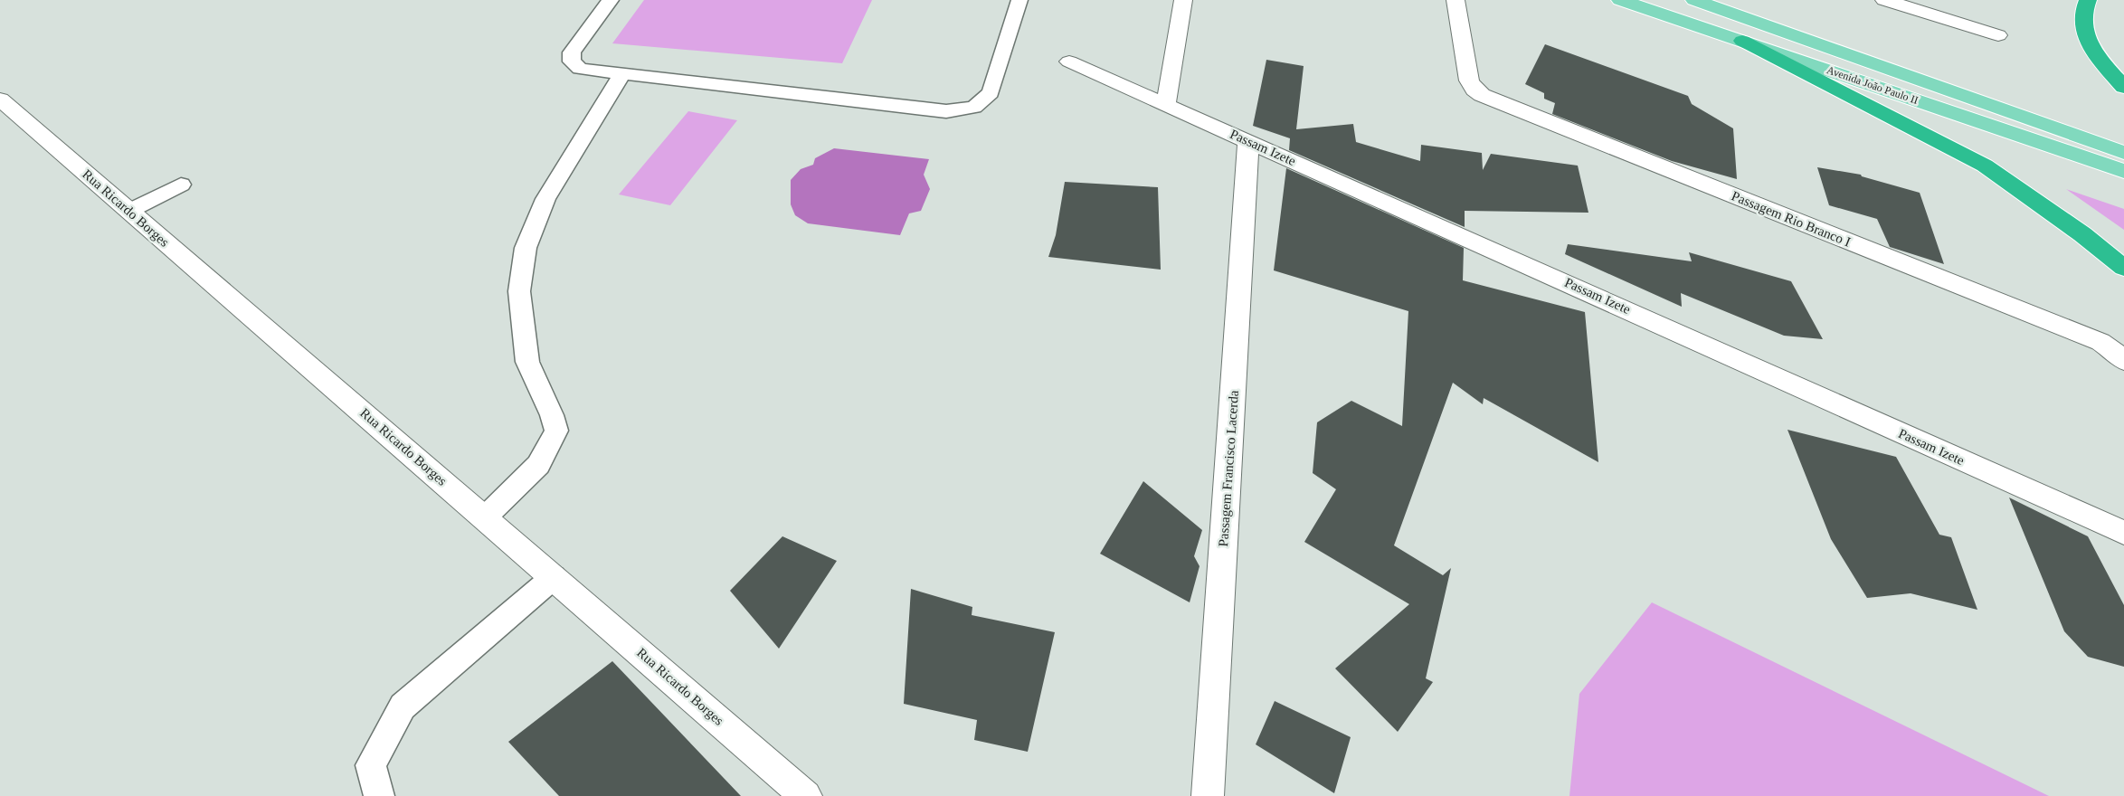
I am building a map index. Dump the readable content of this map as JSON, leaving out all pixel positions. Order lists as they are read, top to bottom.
{
  "streets": {
    "main road": ["Avenida João Paulo II"],
    "street": [
      "Passam Izete",
      "Rua Ricardo Borges",
      "Passagem Rio Branco I",
      "Passagem Francisco Lacerda"
    ]
  },
  "crossings": [
    ["Passam Izete", "Passagem Francisco Lacerda"]
  ]
}
